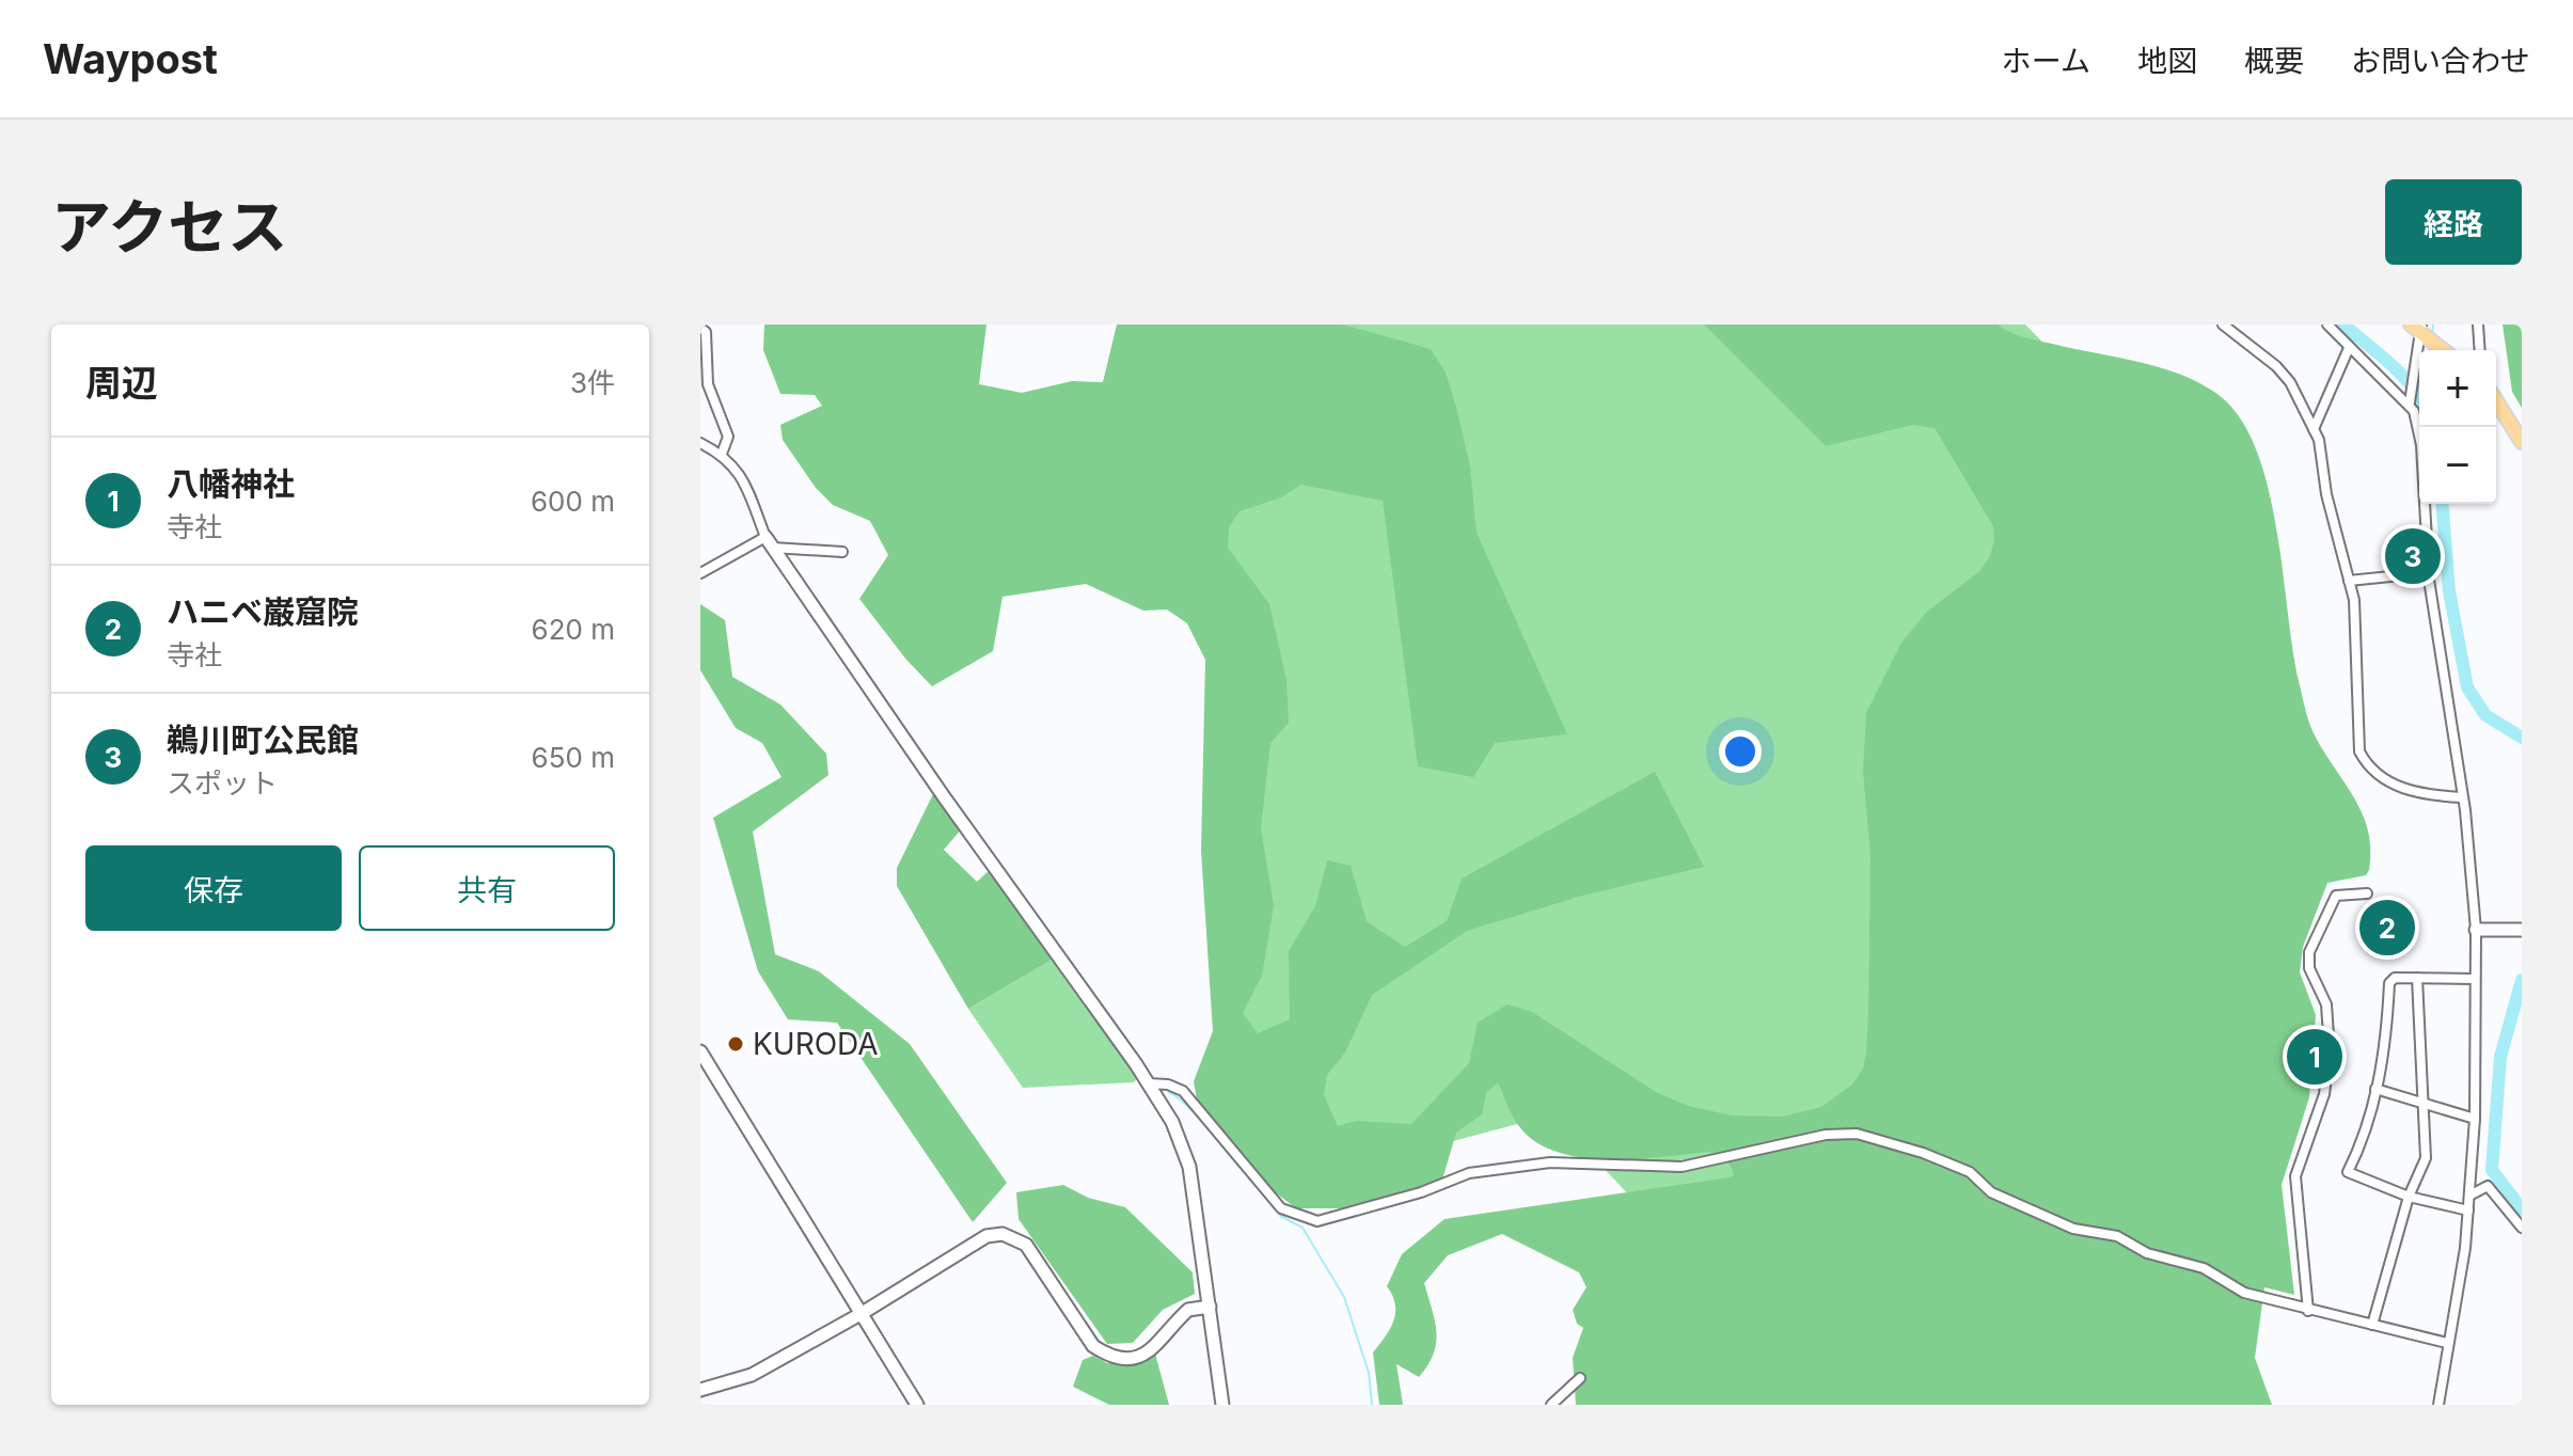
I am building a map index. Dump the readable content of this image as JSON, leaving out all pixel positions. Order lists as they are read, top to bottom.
{
  "places": ["KURODA"],
  "page": {
    "header": "Waypost",
    "nav": [
      "ホーム",
      "地図",
      "概要",
      "お問い合わせ"
    ],
    "title": "アクセス",
    "buttons": [
      "経路",
      ["保存", "共有"]
    ],
    "heading": ["周辺", "3件"],
    "map_buttons": ["+", "−"],
    "list": [
      {
        "mark": "1",
        "name": "八幡神社",
        "note": "寺社",
        "value": "600 m"
      },
      {
        "mark": "2",
        "name": "ハニベ巌窟院",
        "note": "寺社",
        "value": "620 m"
      },
      {
        "mark": "3",
        "name": "鵜川町公民館",
        "note": "スポット",
        "value": "650 m"
      }
    ],
    "pins": ["3", "2", "1"]
  }
}
